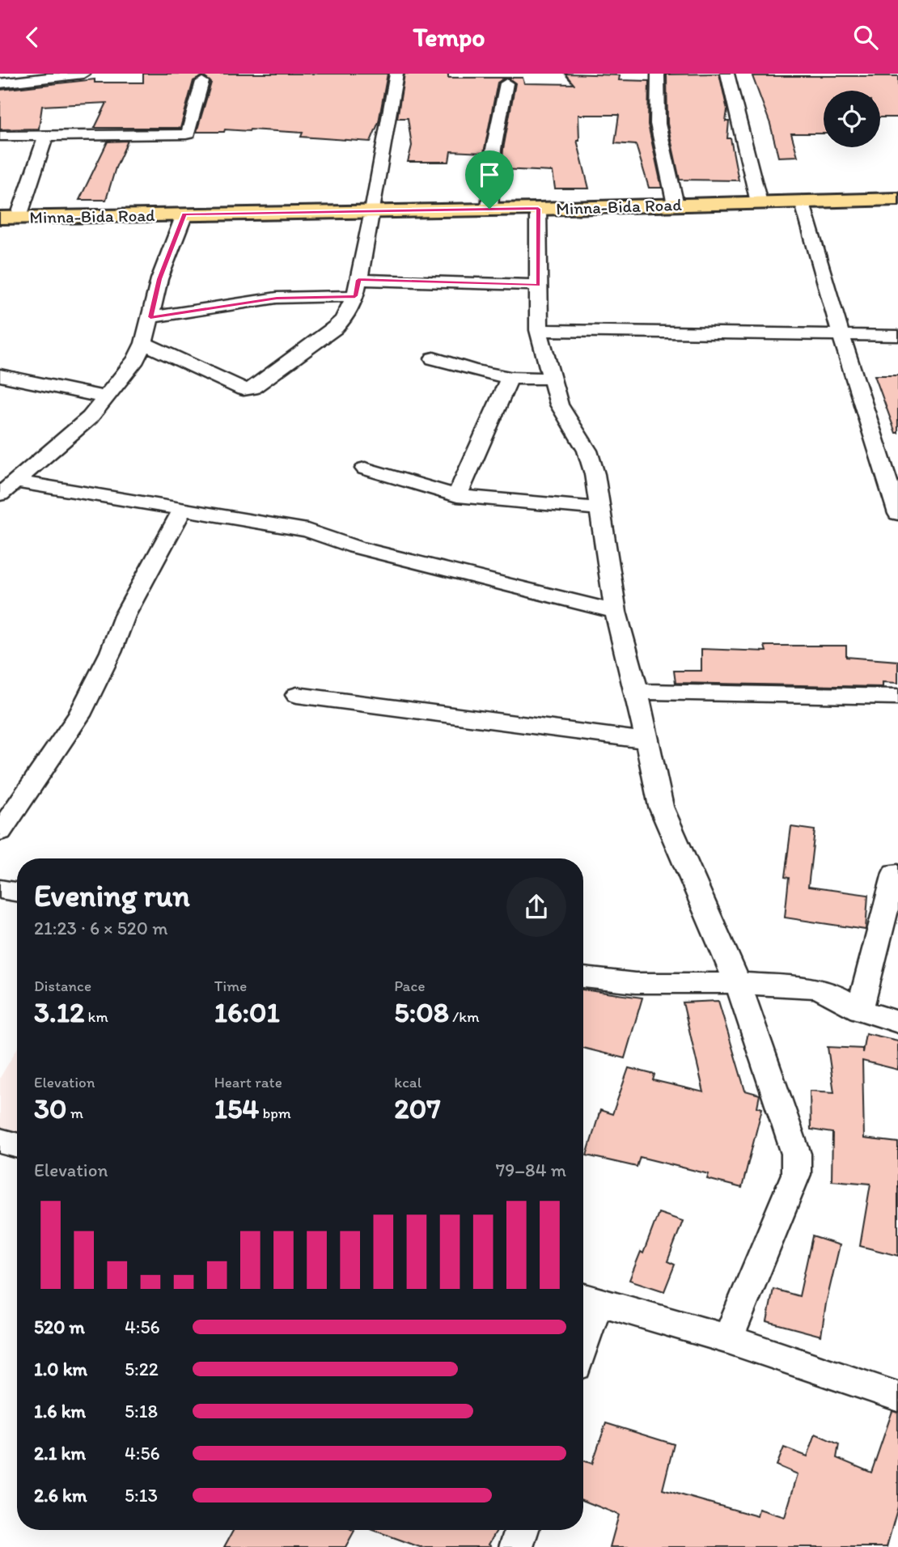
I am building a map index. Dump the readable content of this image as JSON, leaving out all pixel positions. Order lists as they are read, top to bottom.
{
  "streets": {
    "main road": ["Minna-Bida Road"]
  },
  "page": {
    "header": "Tempo",
    "heading": ["Evening run", "21:23 · 6 × 520 m"],
    "stats": [
      ["Distance", "3.12 km"],
      ["Time", "16:01"],
      ["Pace", "5:08 /km"],
      ["Elevation", "30 m"],
      ["Heart rate", "154 bpm"],
      ["kcal", "207"]
    ],
    "chart": ["Elevation", "79–84 m"],
    "list": [
      {
        "name": "520 m",
        "note": "4:56"
      },
      {
        "name": "1.0 km",
        "note": "5:22"
      },
      {
        "name": "1.6 km",
        "note": "5:18"
      },
      {
        "name": "2.1 km",
        "note": "4:56"
      },
      {
        "name": "2.6 km",
        "note": "5:13"
      }
    ]
  }
}
